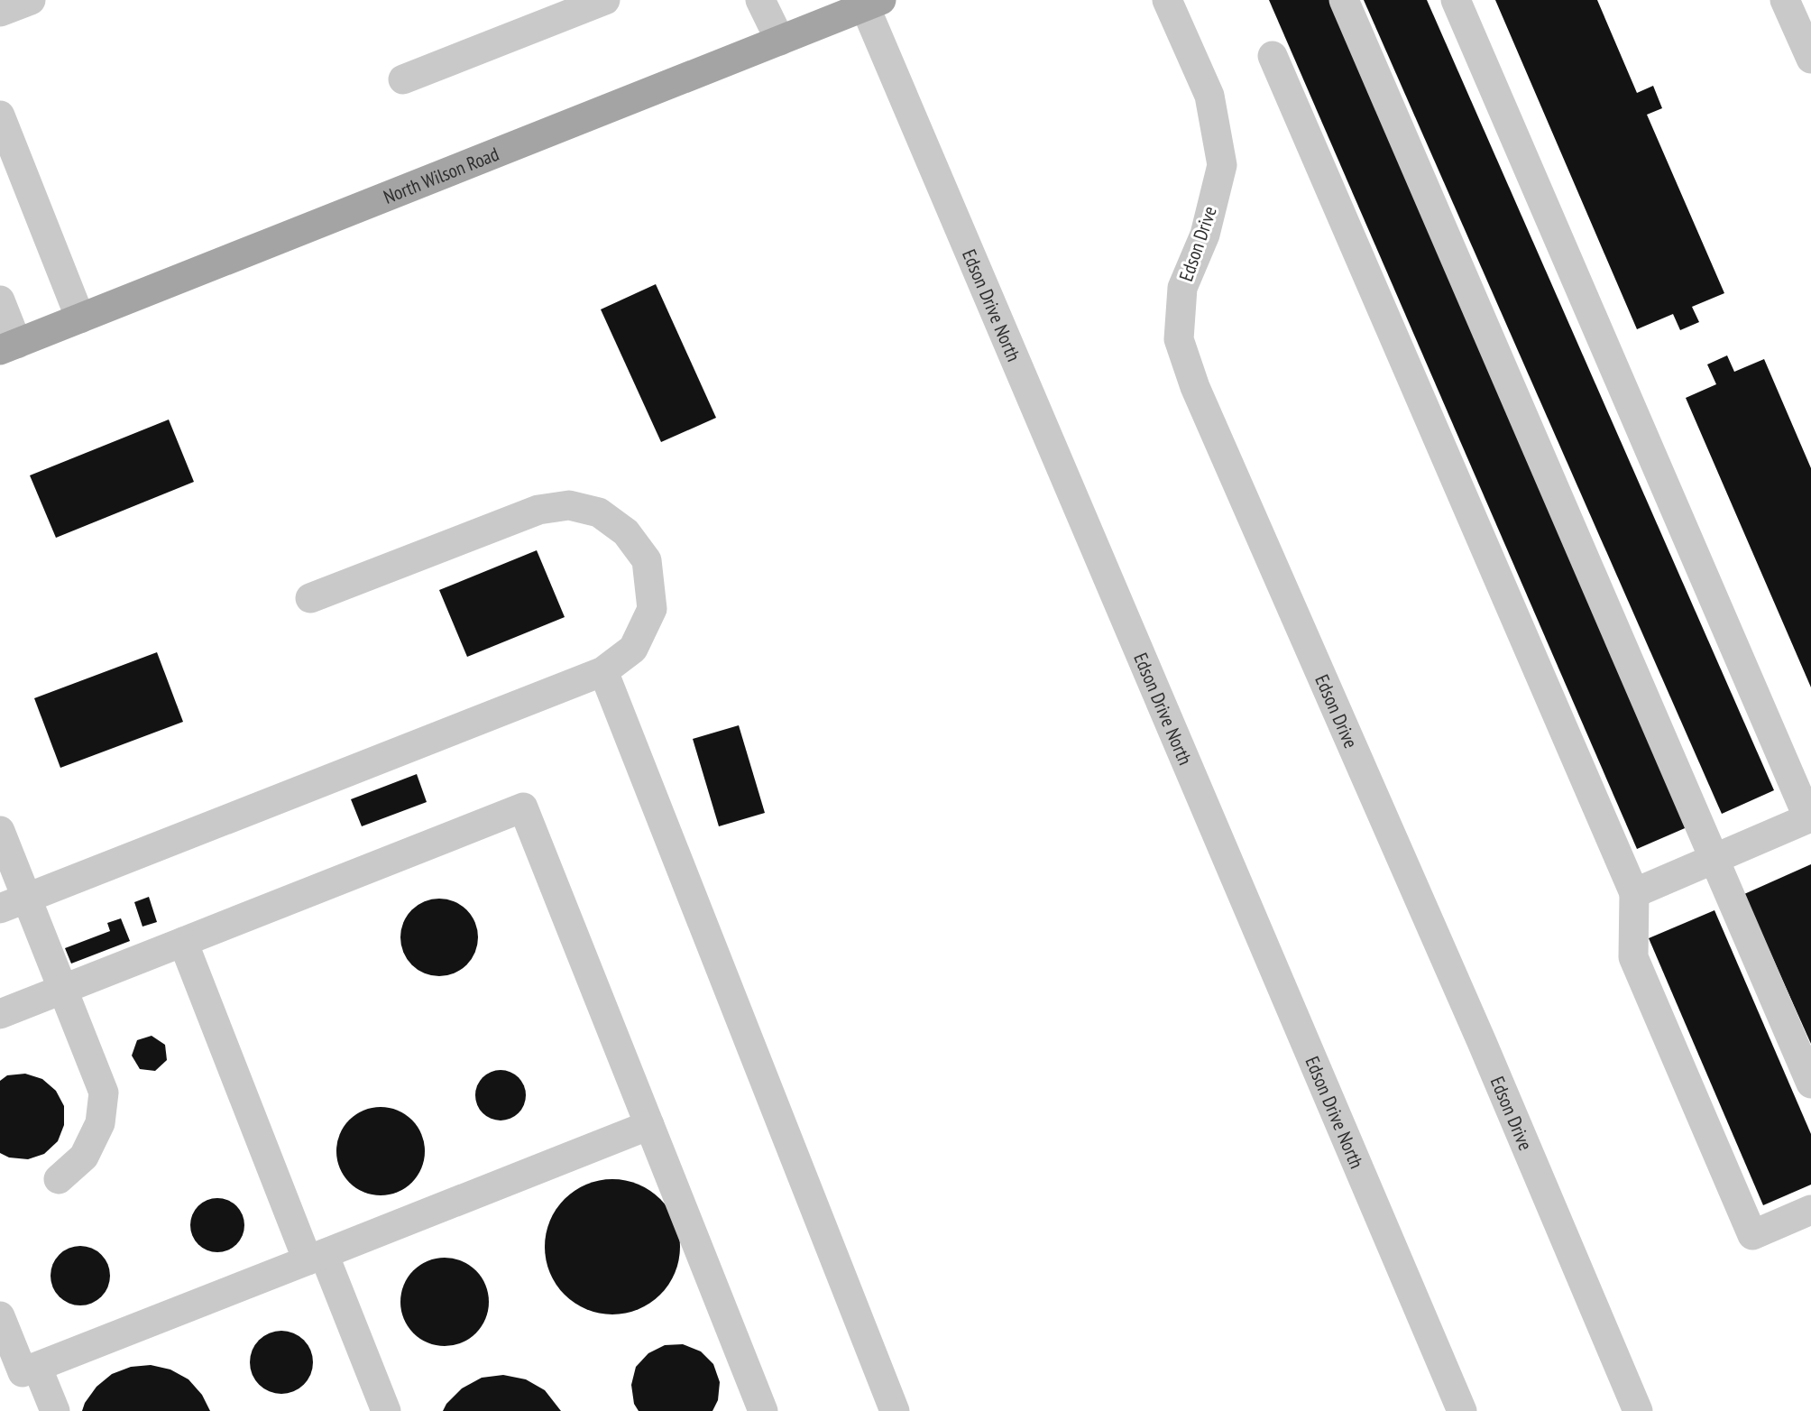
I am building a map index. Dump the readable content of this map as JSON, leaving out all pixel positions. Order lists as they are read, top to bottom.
{
  "streets": {
    "main road": ["North Wilson Road"],
    "street": ["Edson Drive", "Edson Drive North"]
  },
  "crossings": [
    ["North Wilson Road", "Edson Drive North"]
  ]
}
